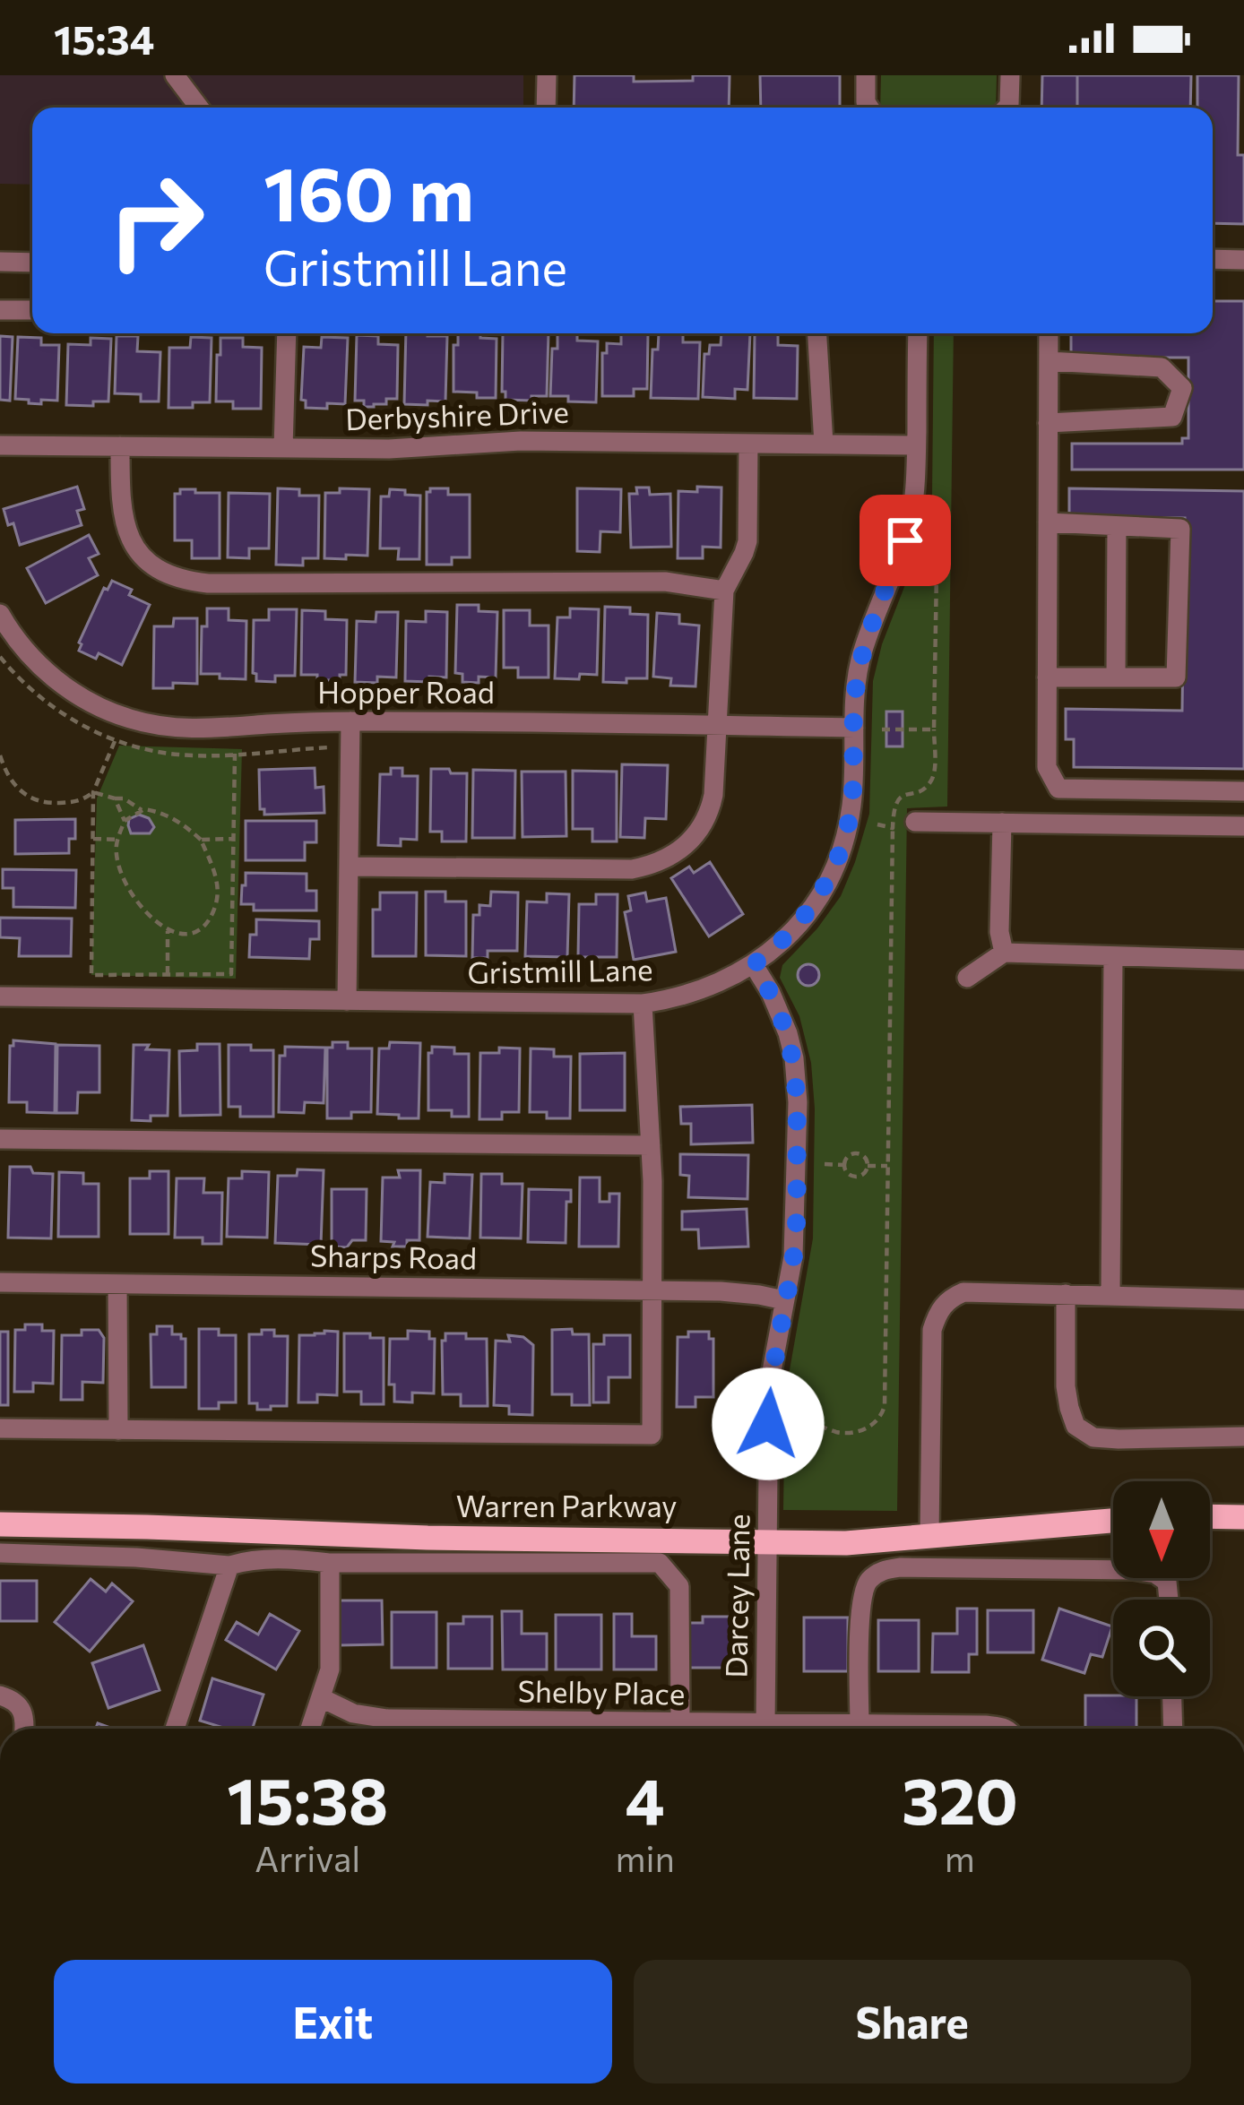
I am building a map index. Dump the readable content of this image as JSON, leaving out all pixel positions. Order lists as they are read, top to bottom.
{
  "streets": {
    "main road": ["Warren Parkway"],
    "street": [
      "Derbyshire Drive",
      "Hopper Road",
      "Gristmill Lane",
      "Sharps Road",
      "Darcey Lane",
      "Shelby Place"
    ]
  },
  "crossings": [
    ["Derbyshire Drive", "Gristmill Lane"],
    ["Hopper Road", "Gristmill Lane"],
    ["Gristmill Lane", "Darcey Lane"],
    ["Sharps Road", "Darcey Lane"],
    ["Warren Parkway", "Darcey Lane"],
    ["Darcey Lane", "Shelby Place"]
  ],
  "north": "bottom",
  "page": {
    "status": "15:34",
    "turn": ["160 m", "Gristmill Lane"],
    "eta": [
      "15:38",
      "Arrival",
      "4",
      "min",
      "320",
      "m"
    ],
    "buttons": ["Exit", "Share"]
  }
}
